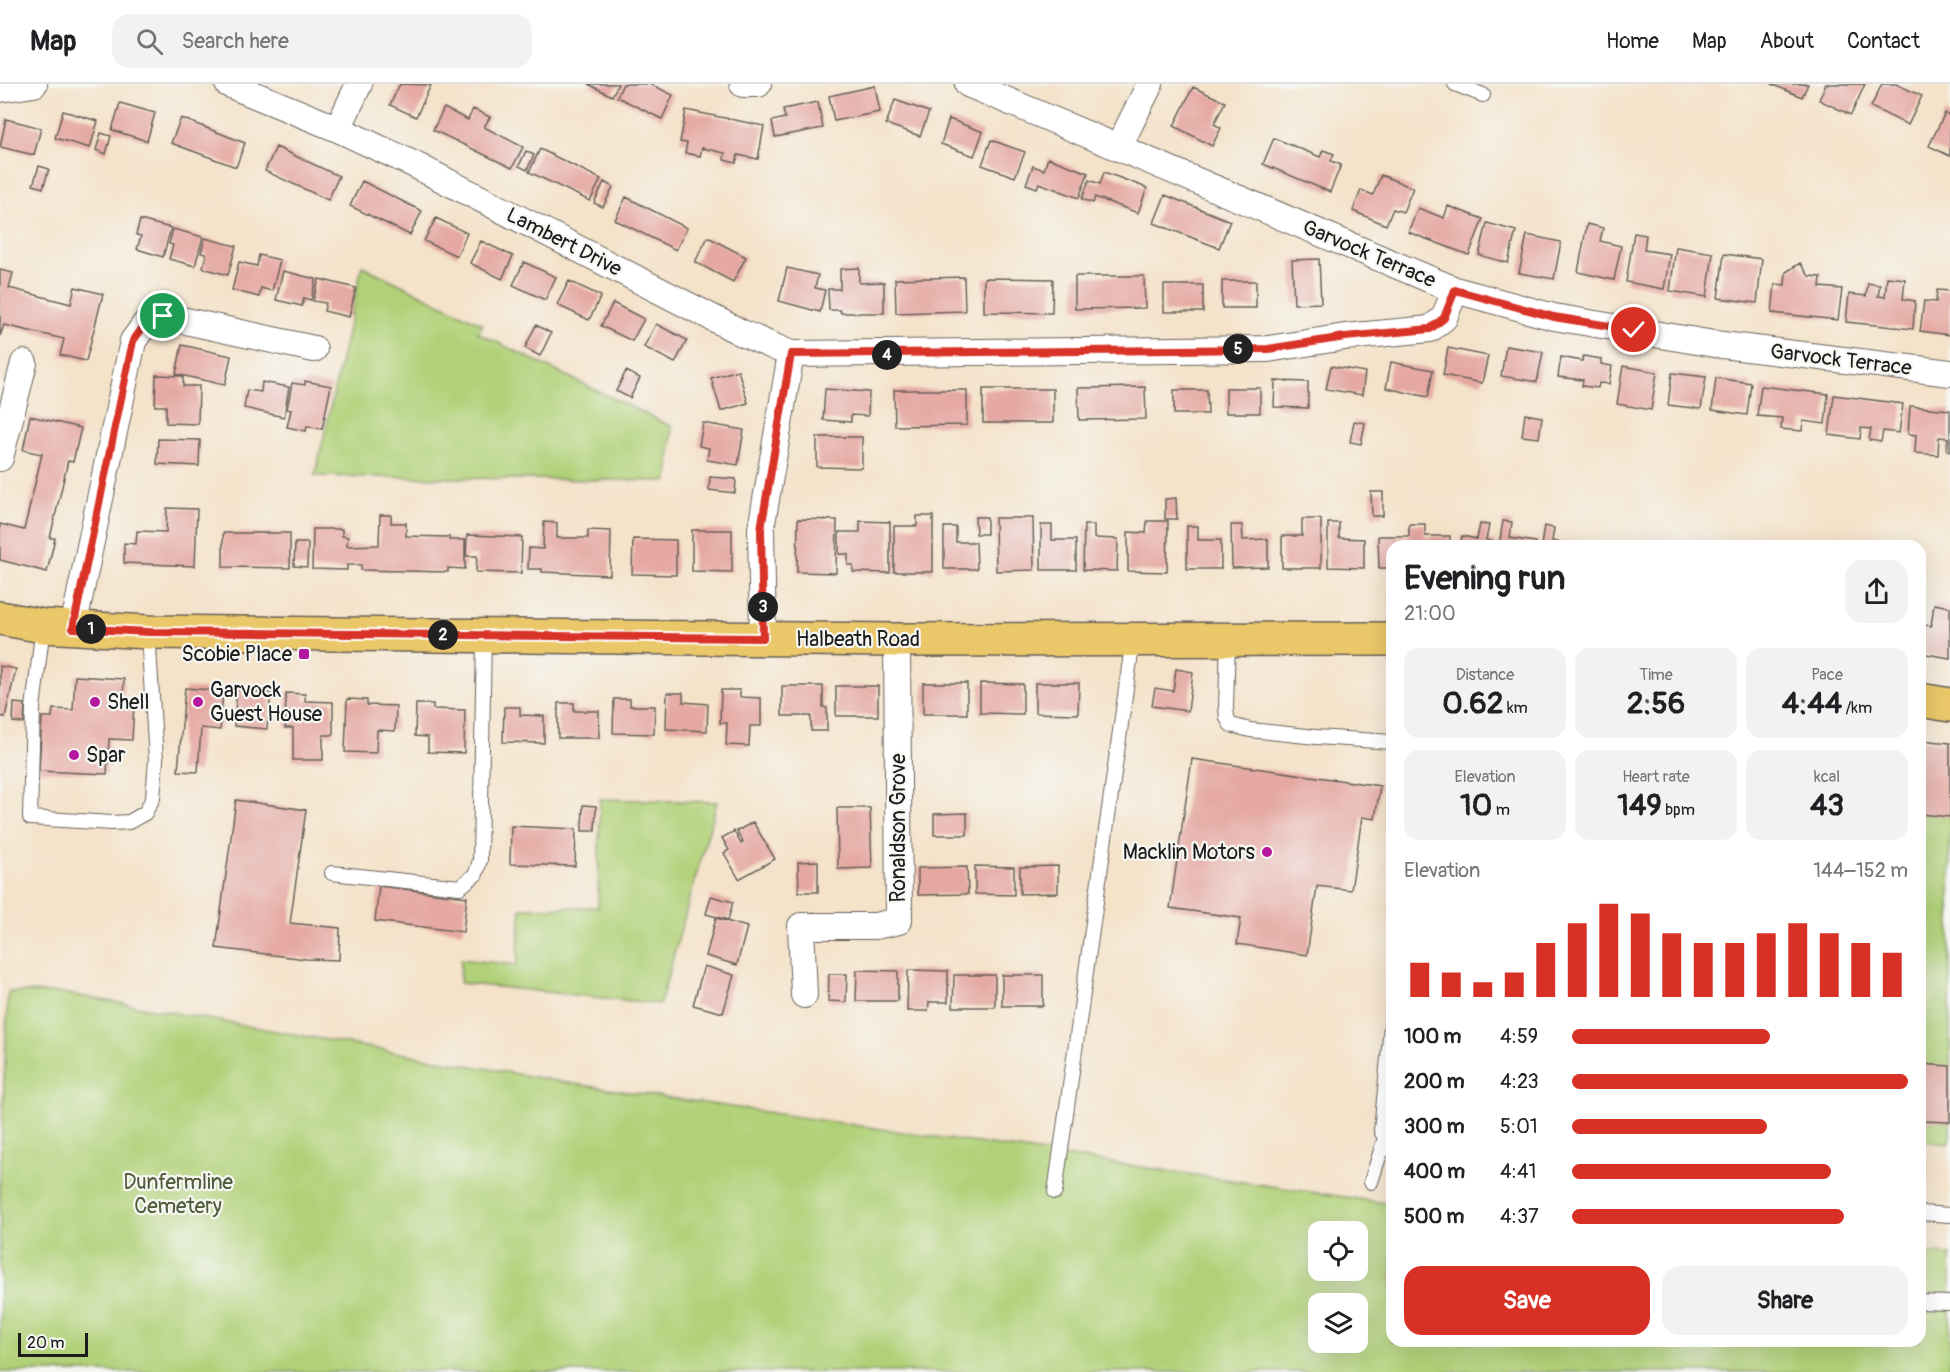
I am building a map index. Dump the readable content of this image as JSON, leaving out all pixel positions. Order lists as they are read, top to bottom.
{
  "streets": {
    "main road": ["Halbeath Road"],
    "street": ["Lambert Drive", "Garvock Terrace", "Ronaldson Grove"]
  },
  "crossings": [
    ["Lambert Drive", "Garvock Terrace"],
    ["Halbeath Road", "Ronaldson Grove"]
  ],
  "parks": ["Dunfermline Cemetery"],
  "places": {
    "transit": ["Scobie Place"],
    "other": [
      "Shell",
      "Garvock Guest House",
      "Spar",
      "Macklin Motors"
    ]
  },
  "scale_bar": "20 m",
  "page": {
    "header": "Map",
    "search": "Search here",
    "nav": [
      "Home",
      "Map",
      "About",
      "Contact"
    ],
    "pins": [
      "5",
      "4",
      "3",
      "1",
      "2"
    ],
    "heading": ["Evening run", "21:00"],
    "stats": [
      ["Distance", "0.62 km"],
      ["Time", "2:56"],
      ["Pace", "4:44 /km"],
      ["Elevation", "10 m"],
      ["Heart rate", "149 bpm"],
      ["kcal", "43"]
    ],
    "chart": ["Elevation", "144–152 m"],
    "list": [
      {
        "name": "100 m",
        "note": "4:59"
      },
      {
        "name": "200 m",
        "note": "4:23"
      },
      {
        "name": "300 m",
        "note": "5:01"
      },
      {
        "name": "400 m",
        "note": "4:41"
      },
      {
        "name": "500 m",
        "note": "4:37"
      }
    ],
    "buttons": ["Save", "Share"],
    "scale": "20 m"
  }
}
